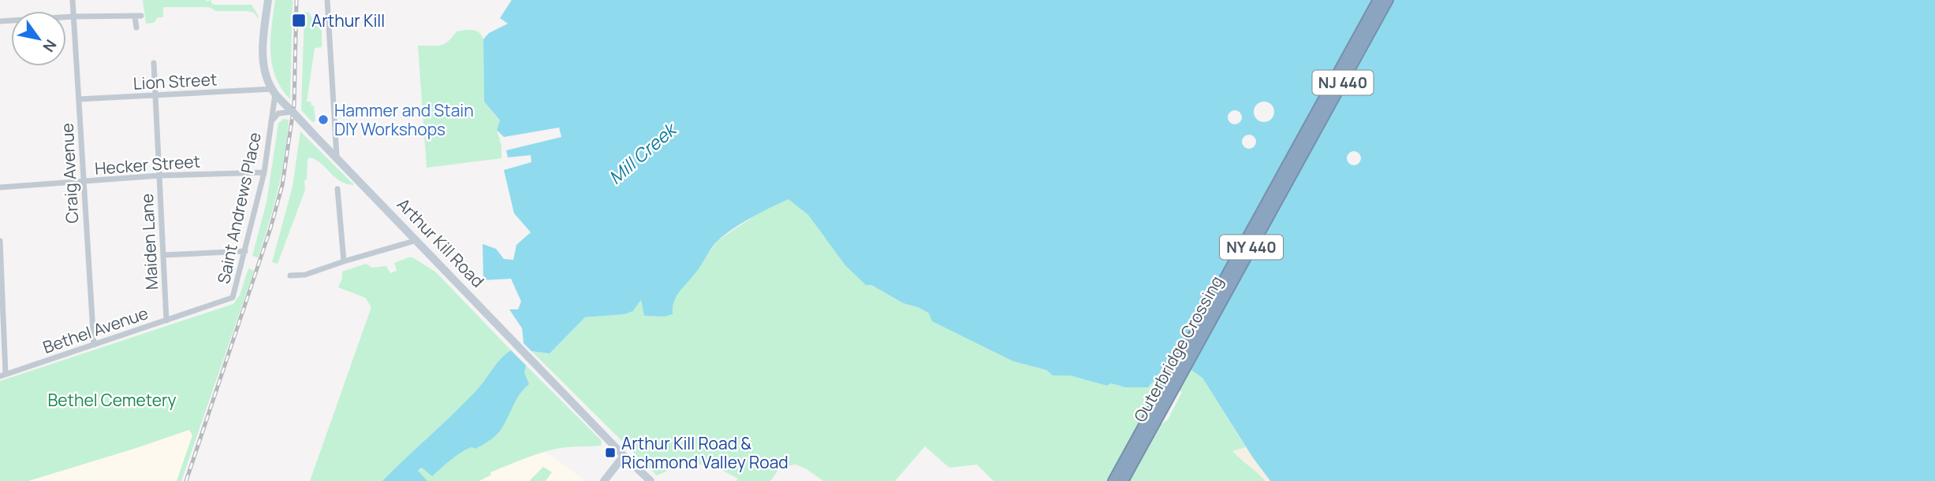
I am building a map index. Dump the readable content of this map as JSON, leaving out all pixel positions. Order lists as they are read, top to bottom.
{
  "streets": {
    "highway": ["NJ 440", "NY 440", "Outerbridge Crossing"],
    "street": [
      "Lion Street",
      "Hecker Street",
      "Craig Avenue",
      "Saint Andrews Place",
      "Maiden Lane",
      "Arthur Kill Road",
      "Bethel Avenue"
    ]
  },
  "crossings": [
    ["Lion Street", "Craig Avenue"],
    ["Lion Street", "Saint Andrews Place"],
    ["Lion Street", "Maiden Lane"],
    ["Lion Street", "Arthur Kill Road"],
    ["Hecker Street", "Craig Avenue"],
    ["Hecker Street", "Saint Andrews Place"],
    ["Hecker Street", "Maiden Lane"],
    ["Craig Avenue", "Bethel Avenue"],
    ["Saint Andrews Place", "Arthur Kill Road"],
    ["Saint Andrews Place", "Bethel Avenue"],
    ["Maiden Lane", "Bethel Avenue"]
  ],
  "water": ["Mill Creek"],
  "parks": ["Bethel Cemetery"],
  "places": {
    "transit": ["Arthur Kill", "Arthur Kill Road & Richmond Valley Road"],
    "other": ["Hammer and Stain DIY Workshops"]
  },
  "north": "bottom right"
}
